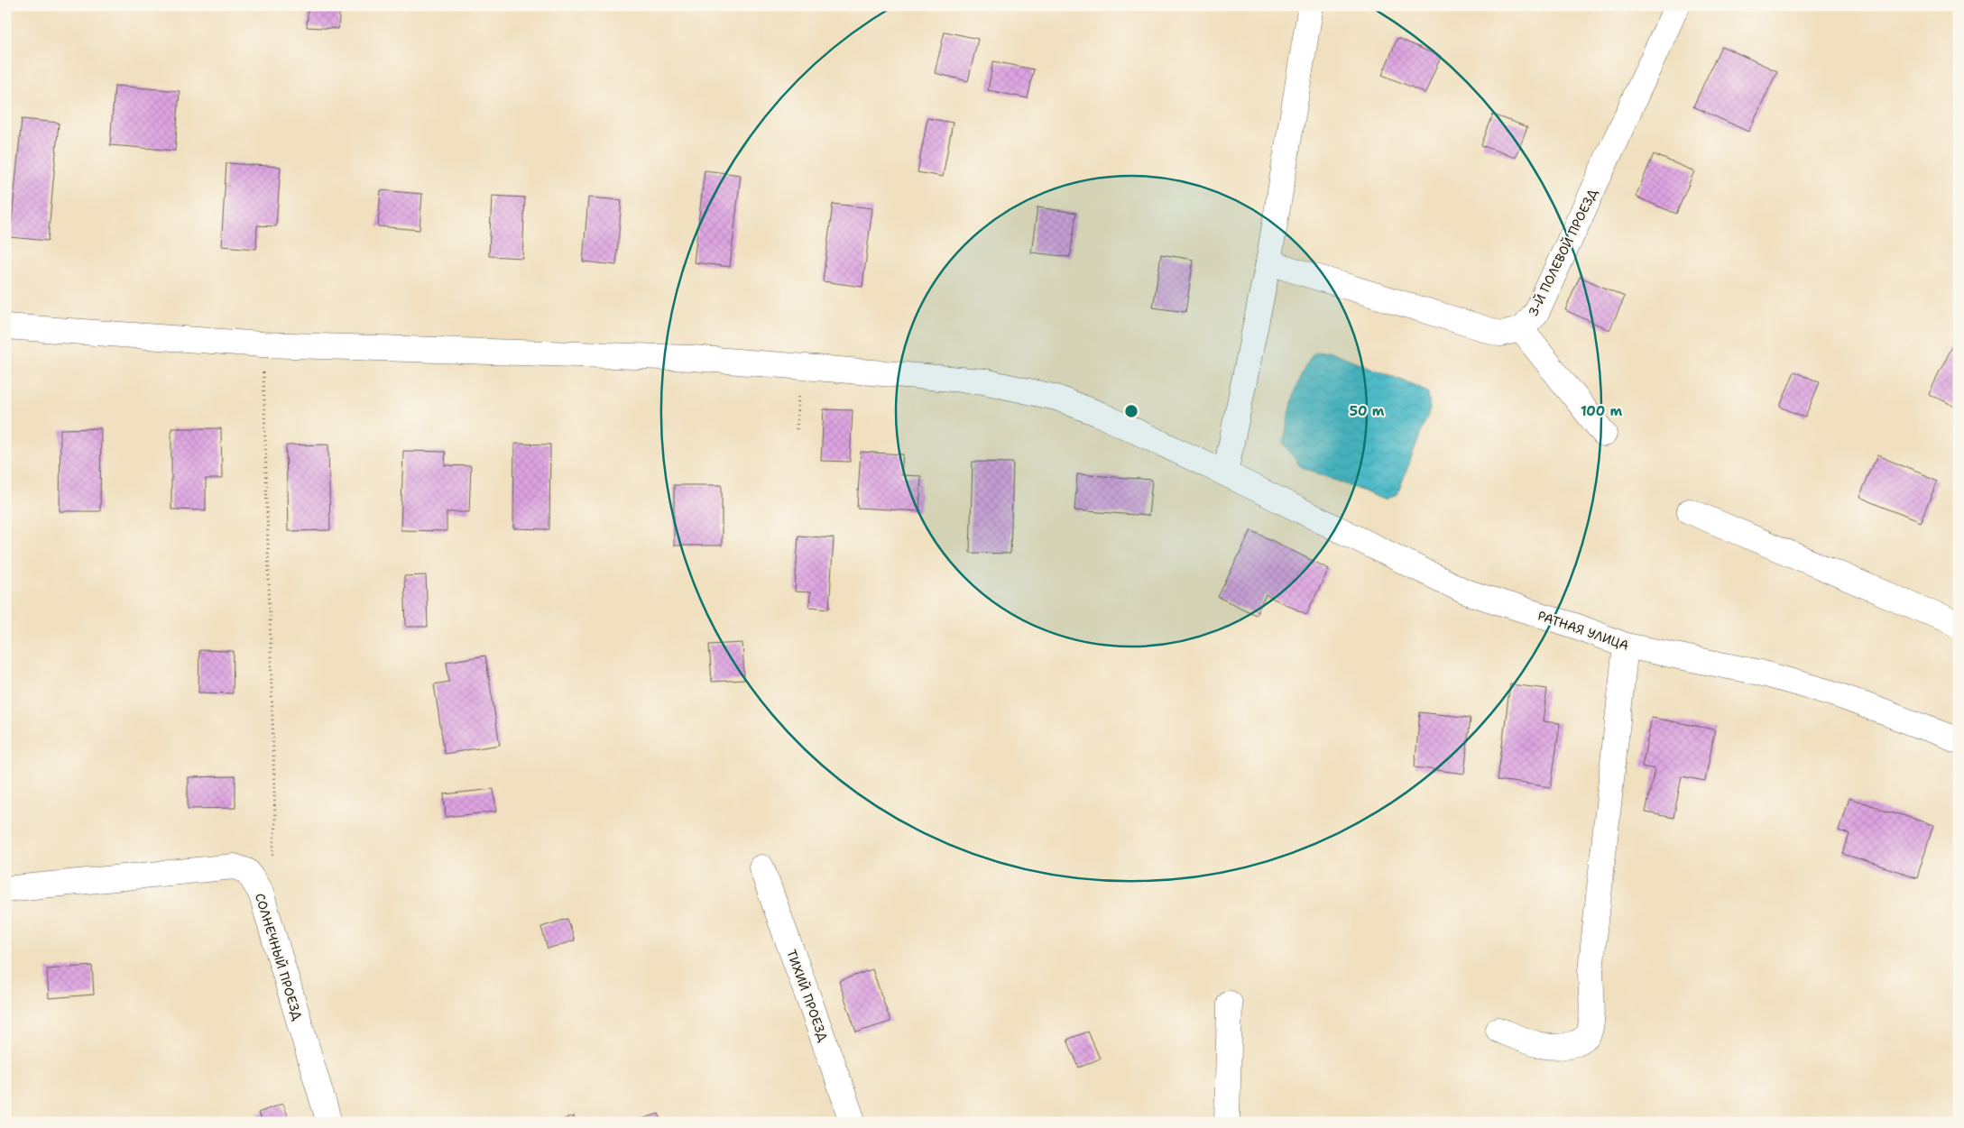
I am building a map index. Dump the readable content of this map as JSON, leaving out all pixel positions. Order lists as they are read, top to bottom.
{
  "streets": {
    "street": [
      "3-Й ПОЛЕВОЙ ПРОЕЗД",
      "РАТНАЯ УЛИЦА",
      "СОЛНЕЧНЫЙ ПРОЕЗД",
      "ТИХИЙ ПРОЕЗД"
    ]
  },
  "rings": ["50 m", "100 m"]
}
